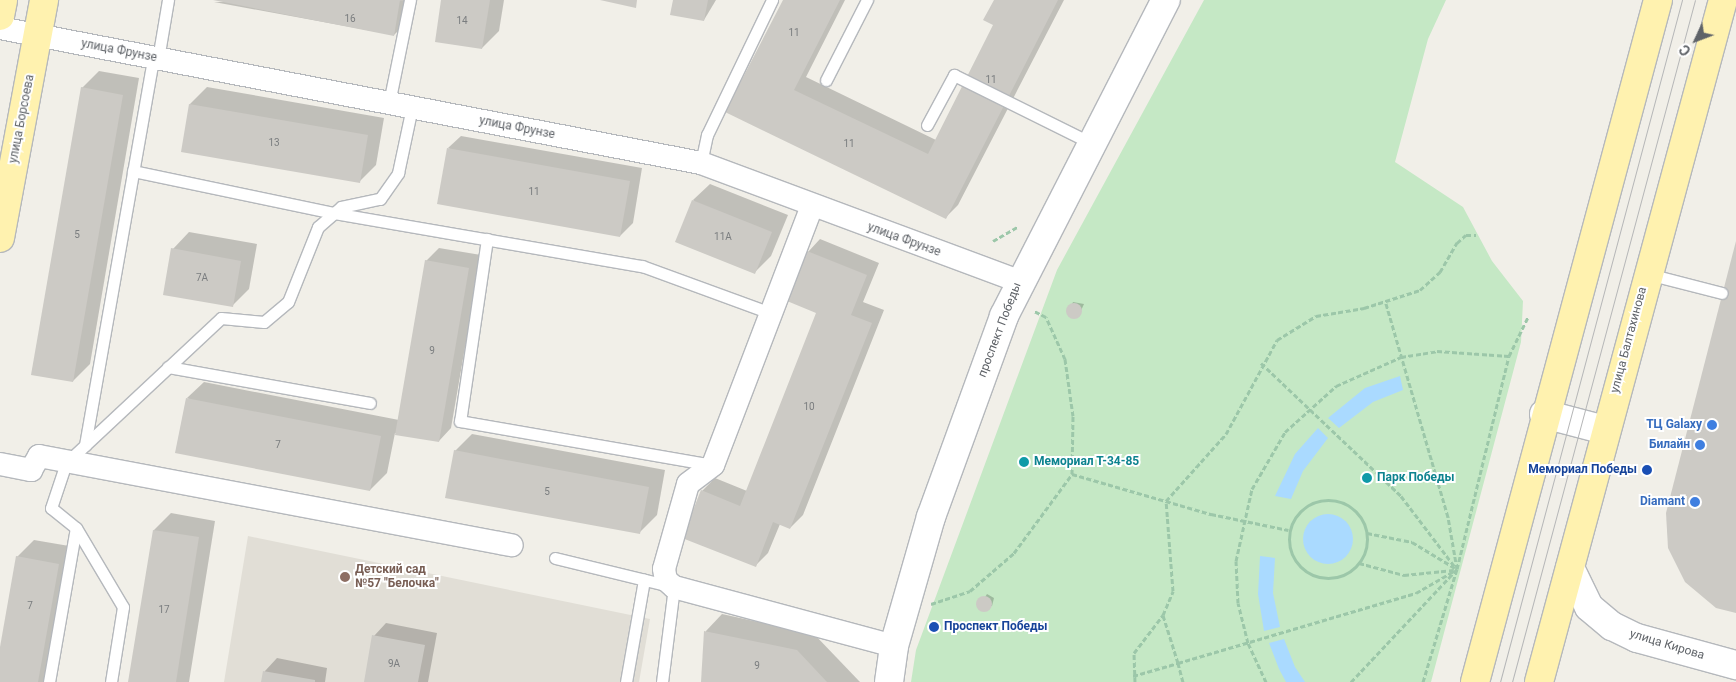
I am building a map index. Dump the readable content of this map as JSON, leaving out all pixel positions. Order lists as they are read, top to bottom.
{
  "streets": {
    "main road": ["улица Борсоева", "улица Балтахинова"],
    "street": ["улица Фрунзе", "проспект Победы", "улица Кирова"]
  },
  "crossings": [
    ["улица Фрунзе", "улица Борсоева"],
    ["улица Фрунзе", "проспект Победы"],
    ["улица Балтахинова", "улица Кирова"]
  ],
  "places": [
    "ТЦ Galaxy",
    "Билайн",
    "Мемориал Т-34-85",
    "Мемориал Победы",
    "Парк Победы",
    "Diamant",
    "Детский сад №57 \"Белочка\"",
    "Проспект Победы"
  ],
  "house_numbers": [
    "16",
    "14",
    "11",
    "11",
    "13",
    "11",
    "11",
    "5",
    "11А",
    "7А",
    "9",
    "10",
    "7",
    "5",
    "7",
    "17",
    "9А",
    "9"
  ],
  "north": "bottom left"
}
